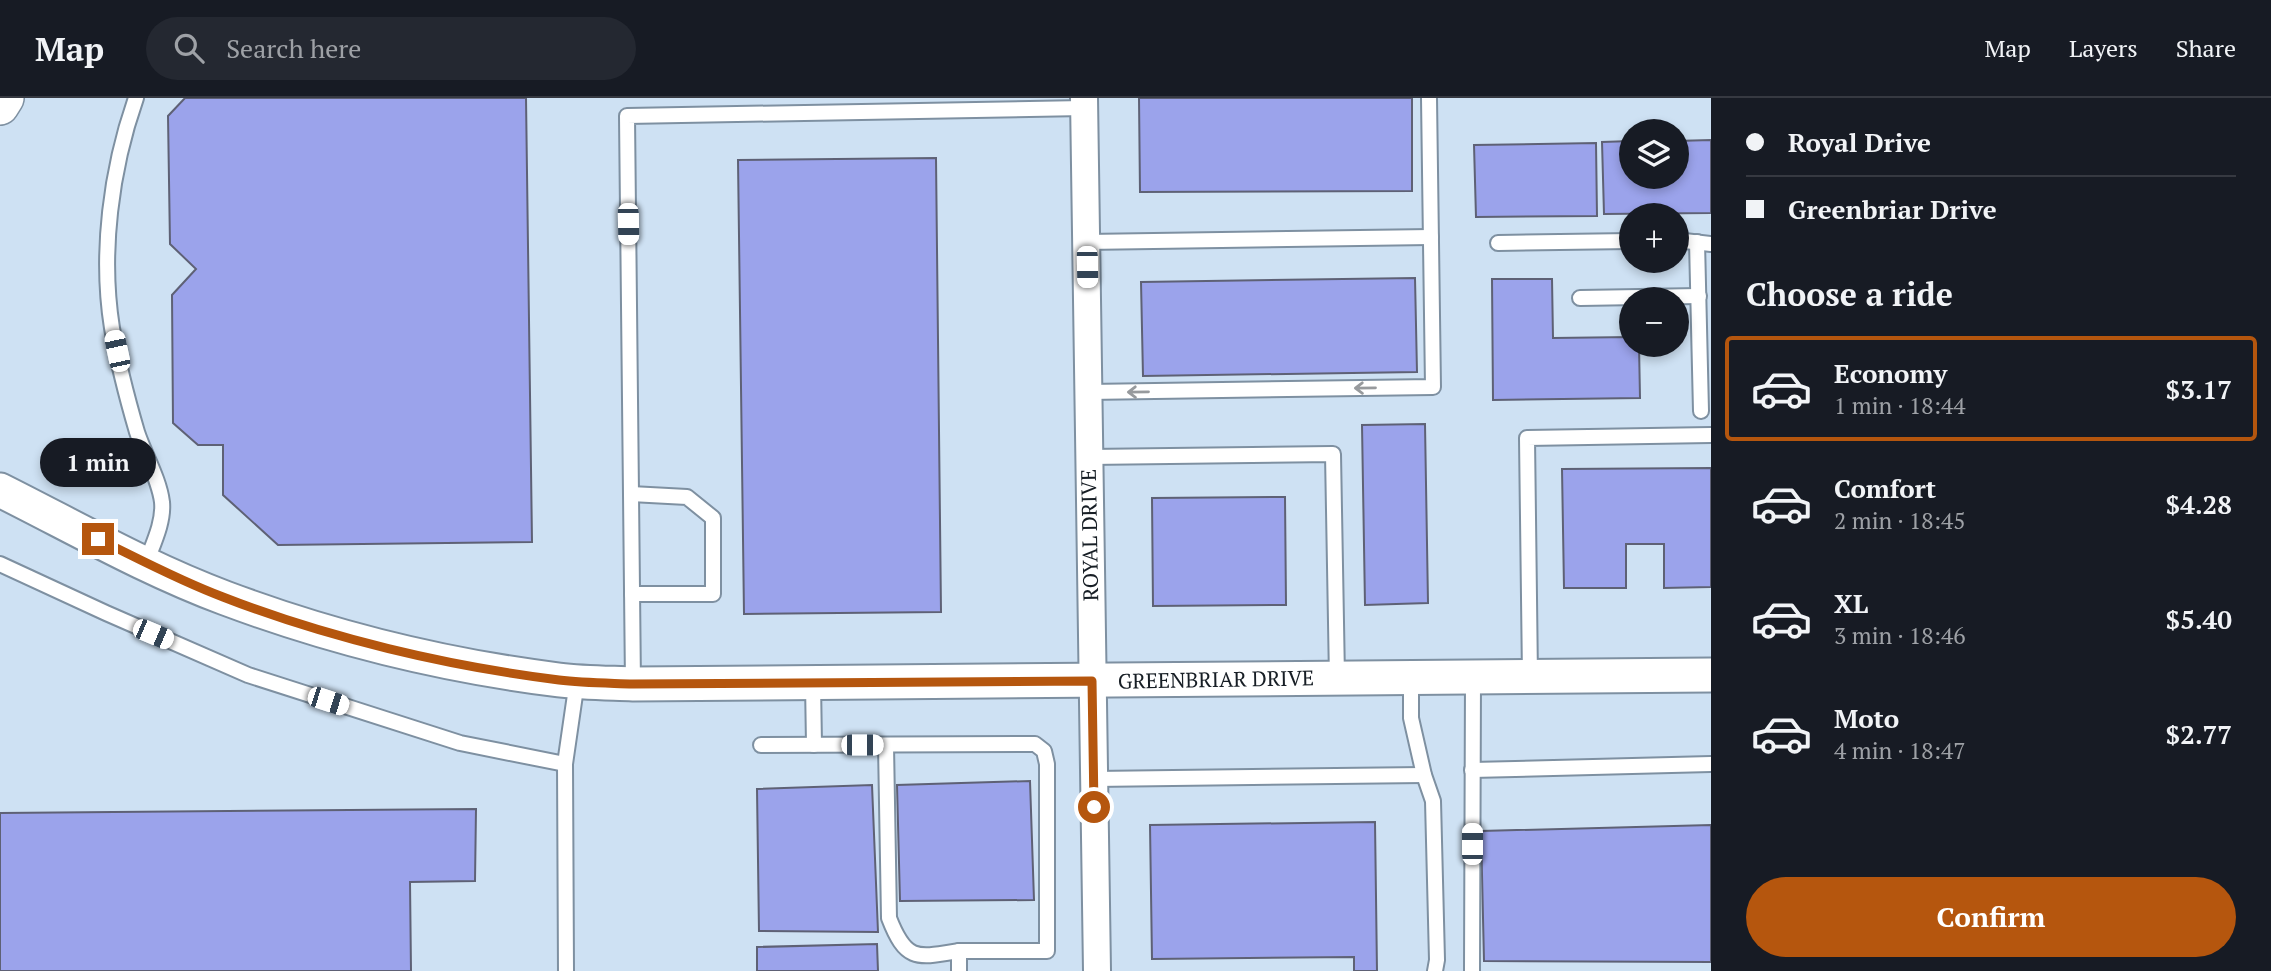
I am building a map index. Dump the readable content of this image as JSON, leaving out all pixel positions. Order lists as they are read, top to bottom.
{
  "streets": {
    "street": ["ROYAL DRIVE", "GREENBRIAR DRIVE"]
  },
  "crossings": [
    ["ROYAL DRIVE", "GREENBRIAR DRIVE"]
  ],
  "page": {
    "header": "Map",
    "search": "Search here",
    "nav": ["Map", "Layers", "Share"],
    "banner": ["Royal Drive", "Greenbriar Drive"],
    "map_buttons": ["+", "−"],
    "heading": "Choose a ride",
    "list": [
      {
        "name": "Economy",
        "note": "1 min · 18:44",
        "value": "$3.17"
      },
      {
        "name": "Comfort",
        "note": "2 min · 18:45",
        "value": "$4.28"
      },
      {
        "name": "XL",
        "note": "3 min · 18:46",
        "value": "$5.40"
      },
      {
        "name": "Moto",
        "note": "4 min · 18:47",
        "value": "$2.77"
      }
    ],
    "bubble": "1 min",
    "buttons": "Confirm"
  }
}
